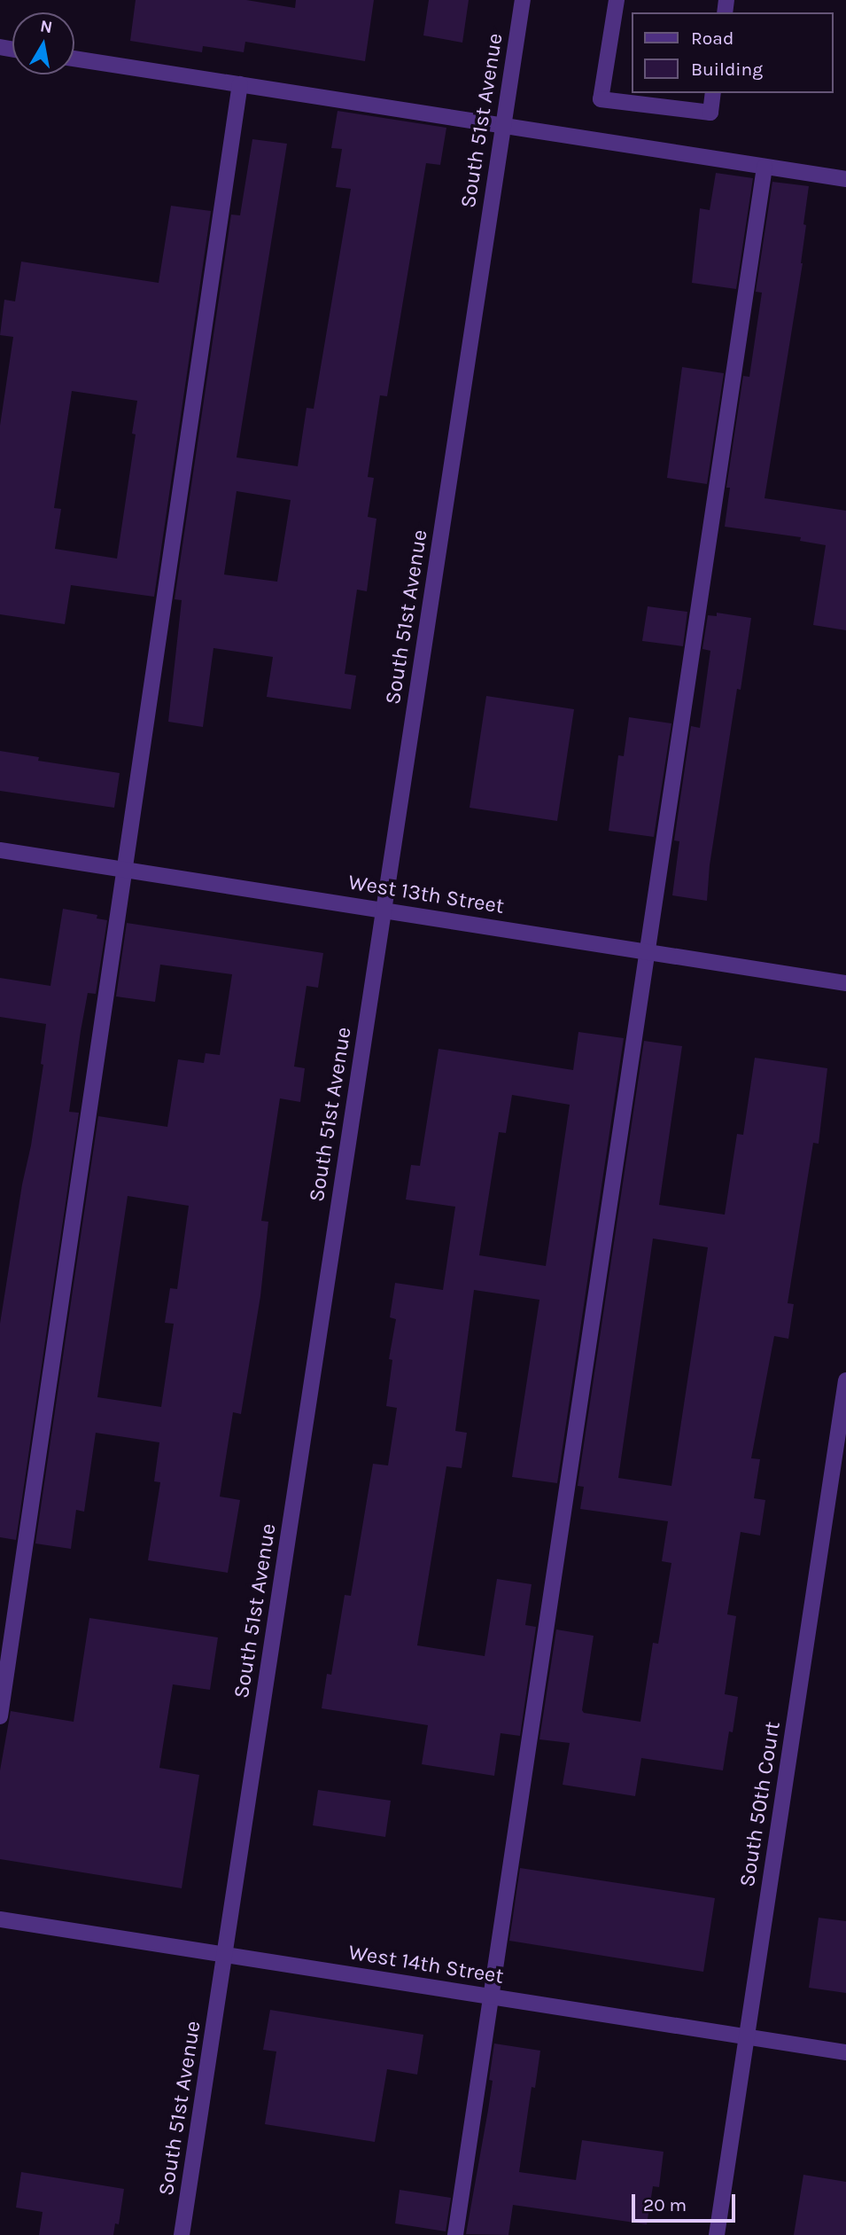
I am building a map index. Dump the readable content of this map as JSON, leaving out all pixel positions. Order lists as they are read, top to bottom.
{
  "streets": {
    "street": [
      "South 51st Avenue",
      "West 13th Street",
      "South 50th Court",
      "West 14th Street"
    ]
  },
  "crossings": [
    ["South 51st Avenue", "West 13th Street"],
    ["South 51st Avenue", "West 14th Street"],
    ["South 50th Court", "West 14th Street"]
  ],
  "legend": ["Road", "Building"],
  "scale_bar": "20 m",
  "north": "top"
}
